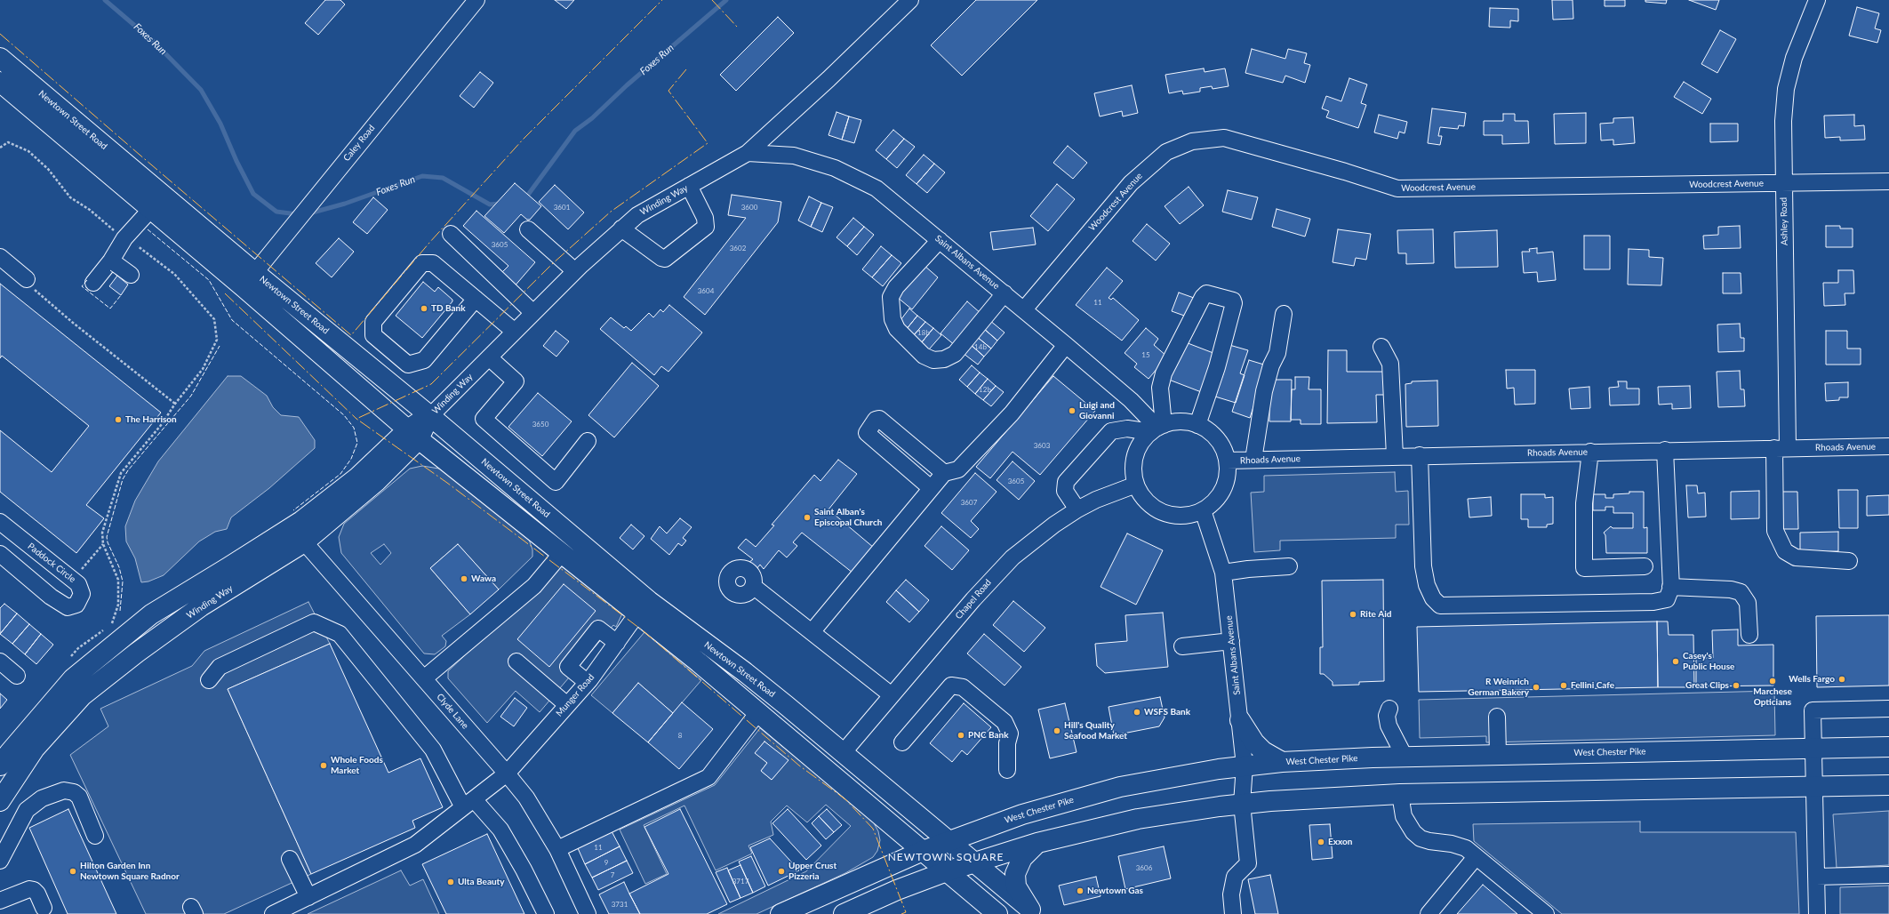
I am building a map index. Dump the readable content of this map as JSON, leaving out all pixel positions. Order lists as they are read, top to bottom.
{
  "streets": {
    "main road": ["Newtown Street Road", "Winding Way", "West Chester Pike"],
    "street": [
      "Caley Road",
      "Woodcrest Avenue",
      "Ashley Road",
      "Saint Albans Avenue",
      "Rhoads Avenue",
      "Paddock Circle",
      "Chapel Road",
      "Munger Road",
      "Clyde Lane"
    ]
  },
  "crossings": [
    ["Newtown Street Road", "Caley Road"],
    ["Newtown Street Road", "Winding Way"],
    ["Newtown Street Road", "Chapel Road"],
    ["Newtown Street Road", "Munger Road"],
    ["Newtown Street Road", "West Chester Pike"],
    ["Woodcrest Avenue", "Ashley Road"],
    ["Woodcrest Avenue", "Saint Albans Avenue"],
    ["Winding Way", "Saint Albans Avenue"],
    ["Winding Way", "Clyde Lane"],
    ["Ashley Road", "Rhoads Avenue"],
    ["Saint Albans Avenue", "Rhoads Avenue"],
    ["Saint Albans Avenue", "Chapel Road"],
    ["Saint Albans Avenue", "West Chester Pike"],
    ["Rhoads Avenue", "Chapel Road"],
    ["Munger Road", "Clyde Lane"]
  ],
  "districts": ["NEWTOWN SQUARE"],
  "water": ["Foxes Run"],
  "places": [
    "TD Bank",
    "Luigi and Giovanni",
    "The Harrison",
    "Saint Alban's Episcopal Church",
    "Wawa",
    "Rite Aid",
    "Casey's Public House",
    "Wells Fargo",
    "Marchese Opticians",
    "Fellini Cafe",
    "Great Clips",
    "R Weinrich German Bakery",
    "WSFS Bank",
    "Hill's Quality Seafood Market",
    "PNC Bank",
    "Whole Foods Market",
    "Exxon",
    "Hilton Garden Inn Newtown Square Radnor",
    "Upper Crust Pizzeria",
    "Ulta Beauty",
    "Newtown Gas"
  ],
  "house_numbers": [
    "3601",
    "3600",
    "3605",
    "3602",
    "3604",
    "11",
    "18b",
    "14b",
    "15",
    "12b",
    "3650",
    "3603",
    "3605",
    "3607",
    "8",
    "11",
    "9",
    "3606",
    "7",
    "3717",
    "3731"
  ]
}
